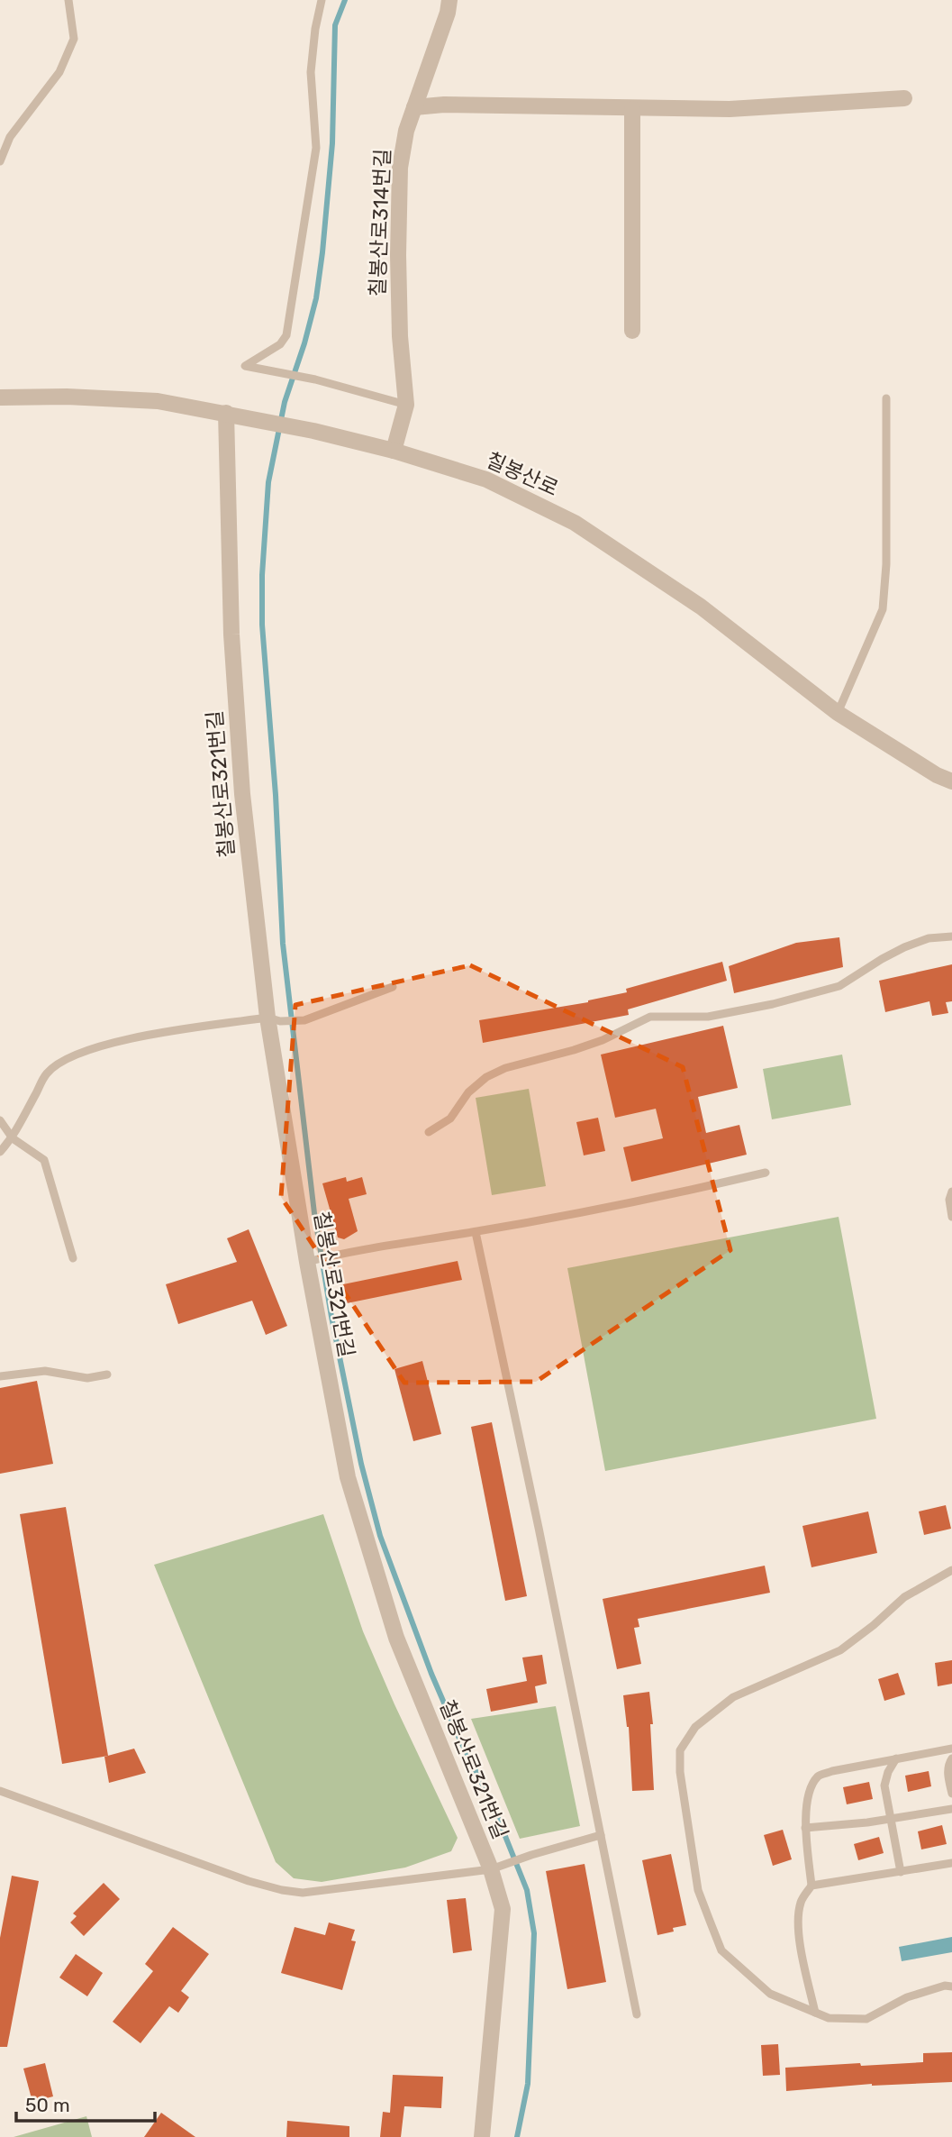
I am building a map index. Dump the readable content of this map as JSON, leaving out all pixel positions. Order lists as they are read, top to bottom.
{
  "streets": {
    "street": ["칠봉산로314번길", "칠봉산로", "칠봉산로321번길"]
  },
  "crossings": [
    ["칠봉산로314번길", "칠봉산로"],
    ["칠봉산로", "칠봉산로321번길"]
  ],
  "scale_bar": "50 m"
}
